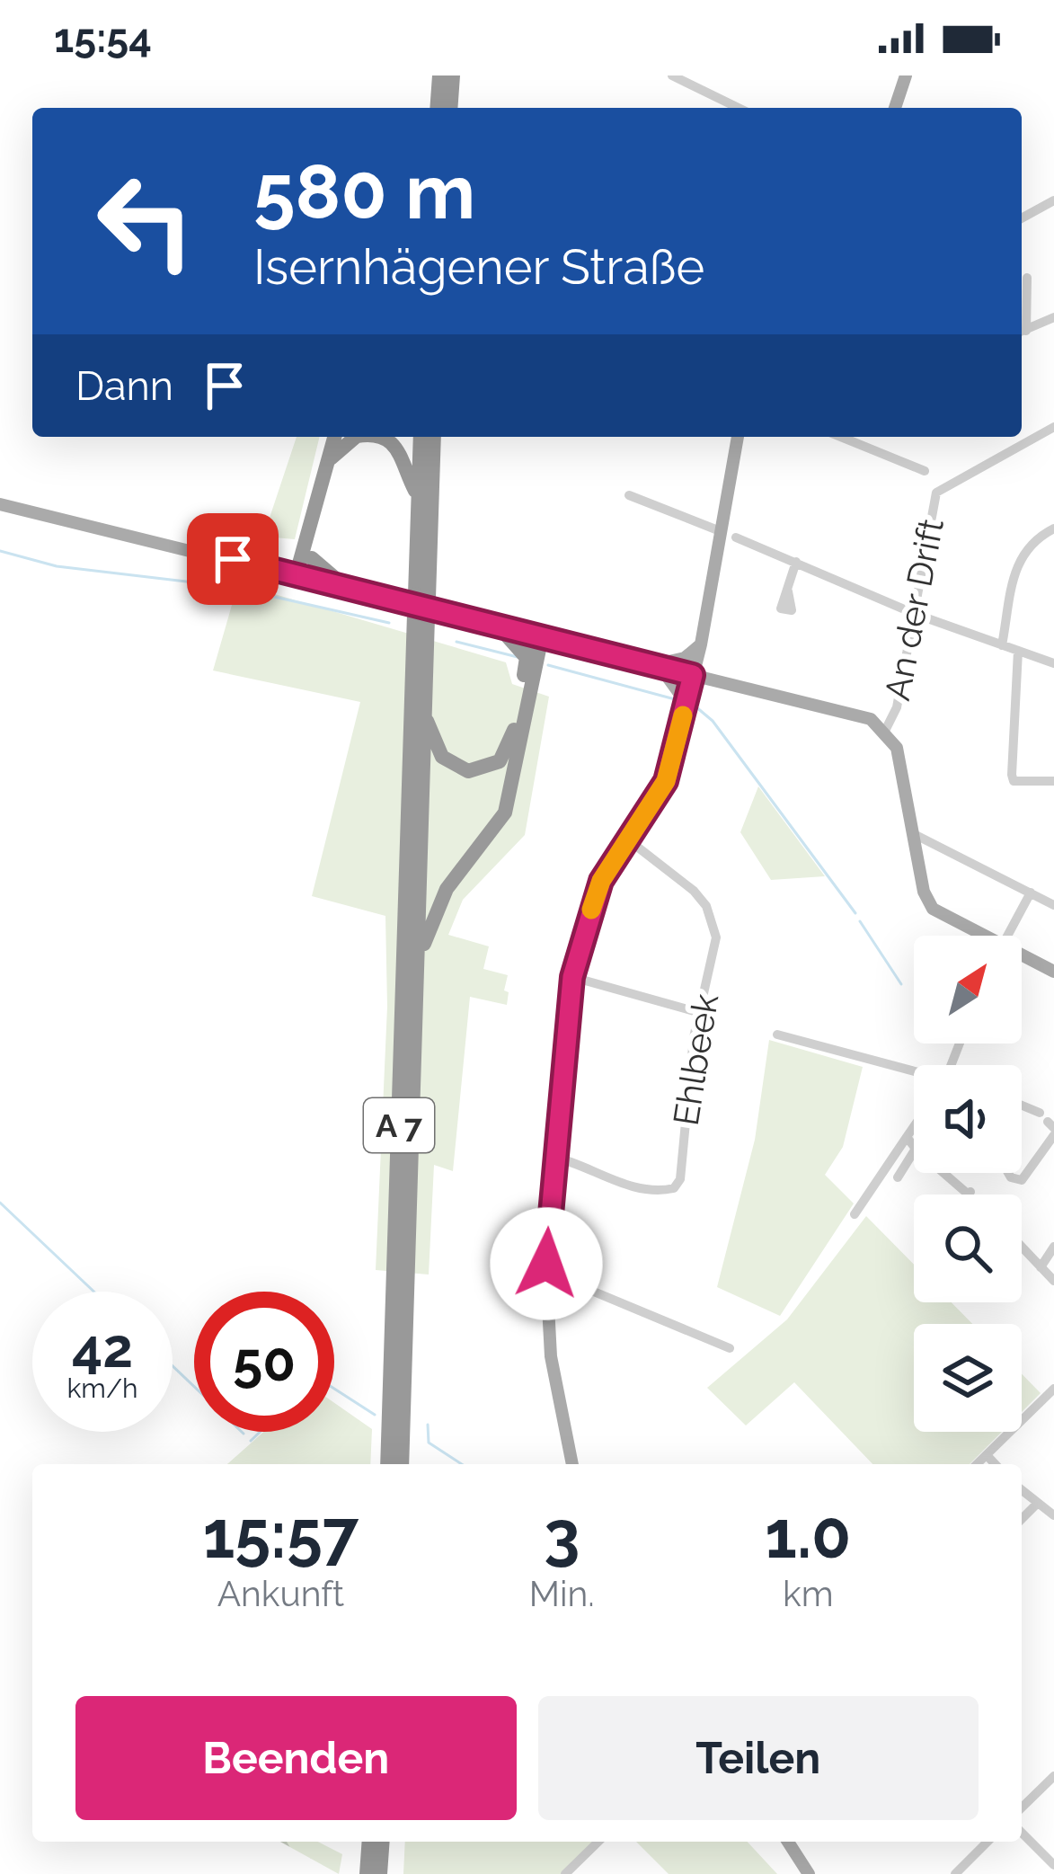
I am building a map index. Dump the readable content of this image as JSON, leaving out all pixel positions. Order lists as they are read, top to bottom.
{
  "streets": {
    "highway": ["A 7"],
    "street": ["An der Drift", "Ehlbeek"]
  },
  "north": "top right",
  "page": {
    "status": "15:54",
    "turn": ["580 m", "Isernhägener Straße"],
    "then": "Dann",
    "speed": "42 km/h",
    "limit": "50",
    "eta": [
      "15:57",
      "Ankunft",
      "3",
      "Min.",
      "1.0",
      "km"
    ],
    "buttons": ["Beenden", "Teilen"]
  }
}
